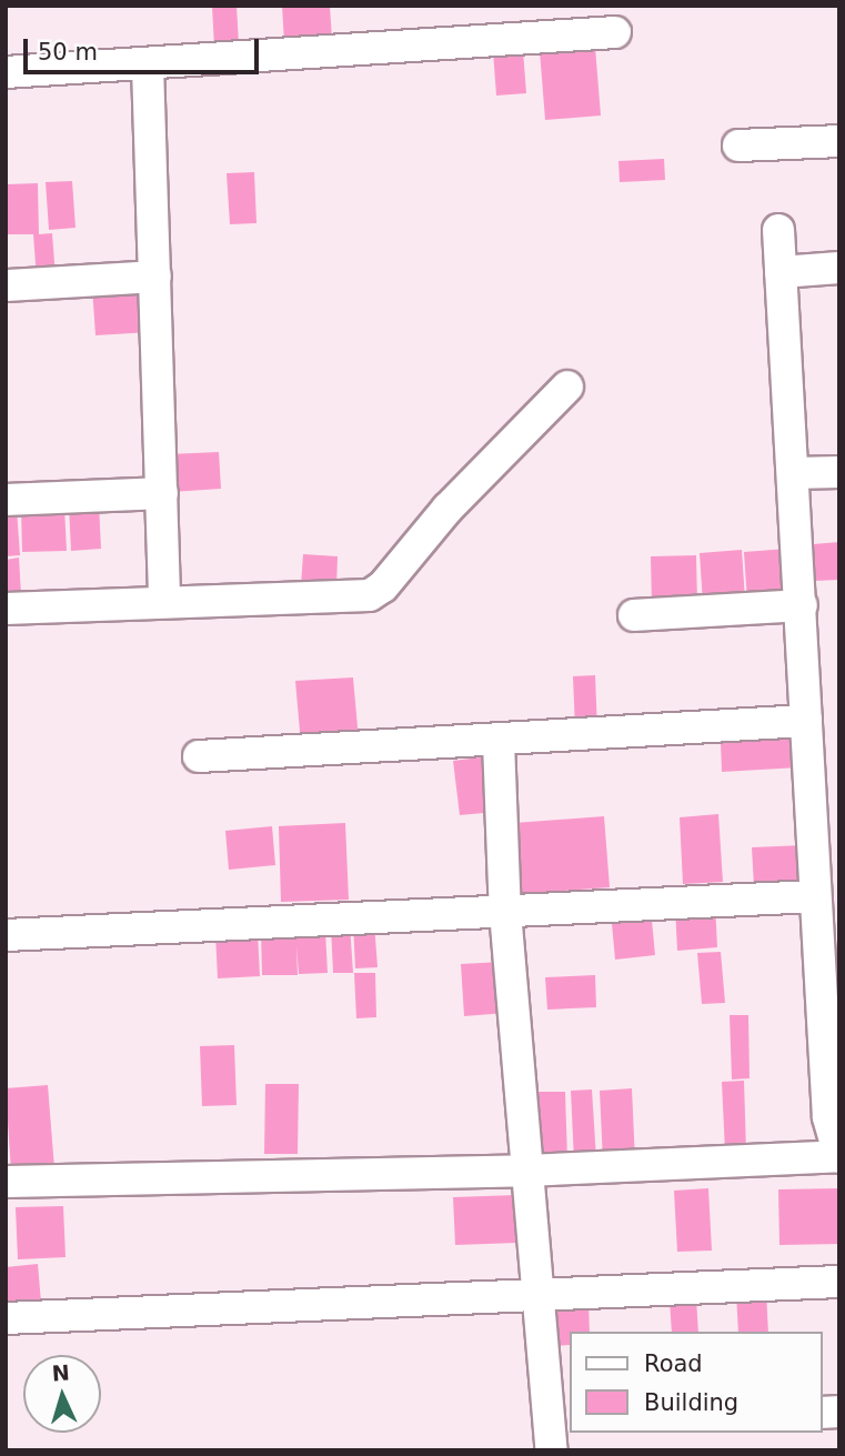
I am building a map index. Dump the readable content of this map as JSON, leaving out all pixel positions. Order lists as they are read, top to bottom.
{
  "legend": ["Road", "Building"],
  "scale_bar": "50 m",
  "north": "top"
}
